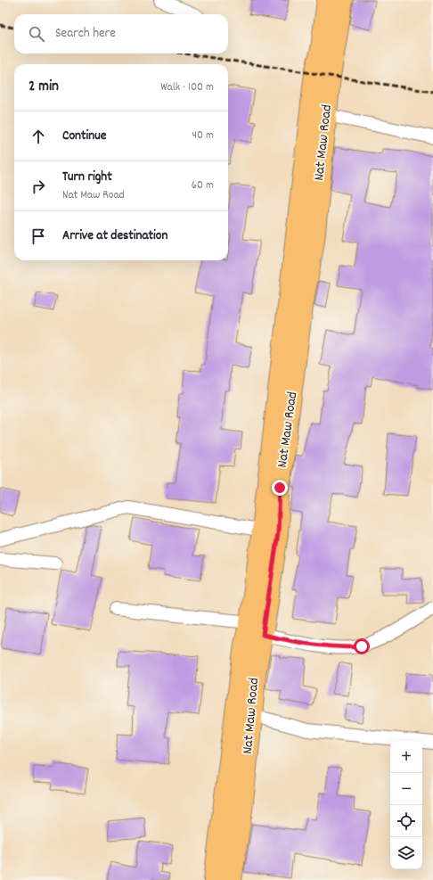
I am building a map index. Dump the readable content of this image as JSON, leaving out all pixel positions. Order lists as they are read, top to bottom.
{
  "streets": {
    "main road": ["Nat Maw Road"]
  },
  "page": {
    "search": "Search here",
    "heading": ["2 min", "Walk · 100 m"],
    "list": [
      ["Continue", "40 m"],
      ["Turn right", "Nat Maw Road", "60 m"],
      "Arrive at destination"
    ],
    "map_buttons": ["+", "−"]
  }
}
